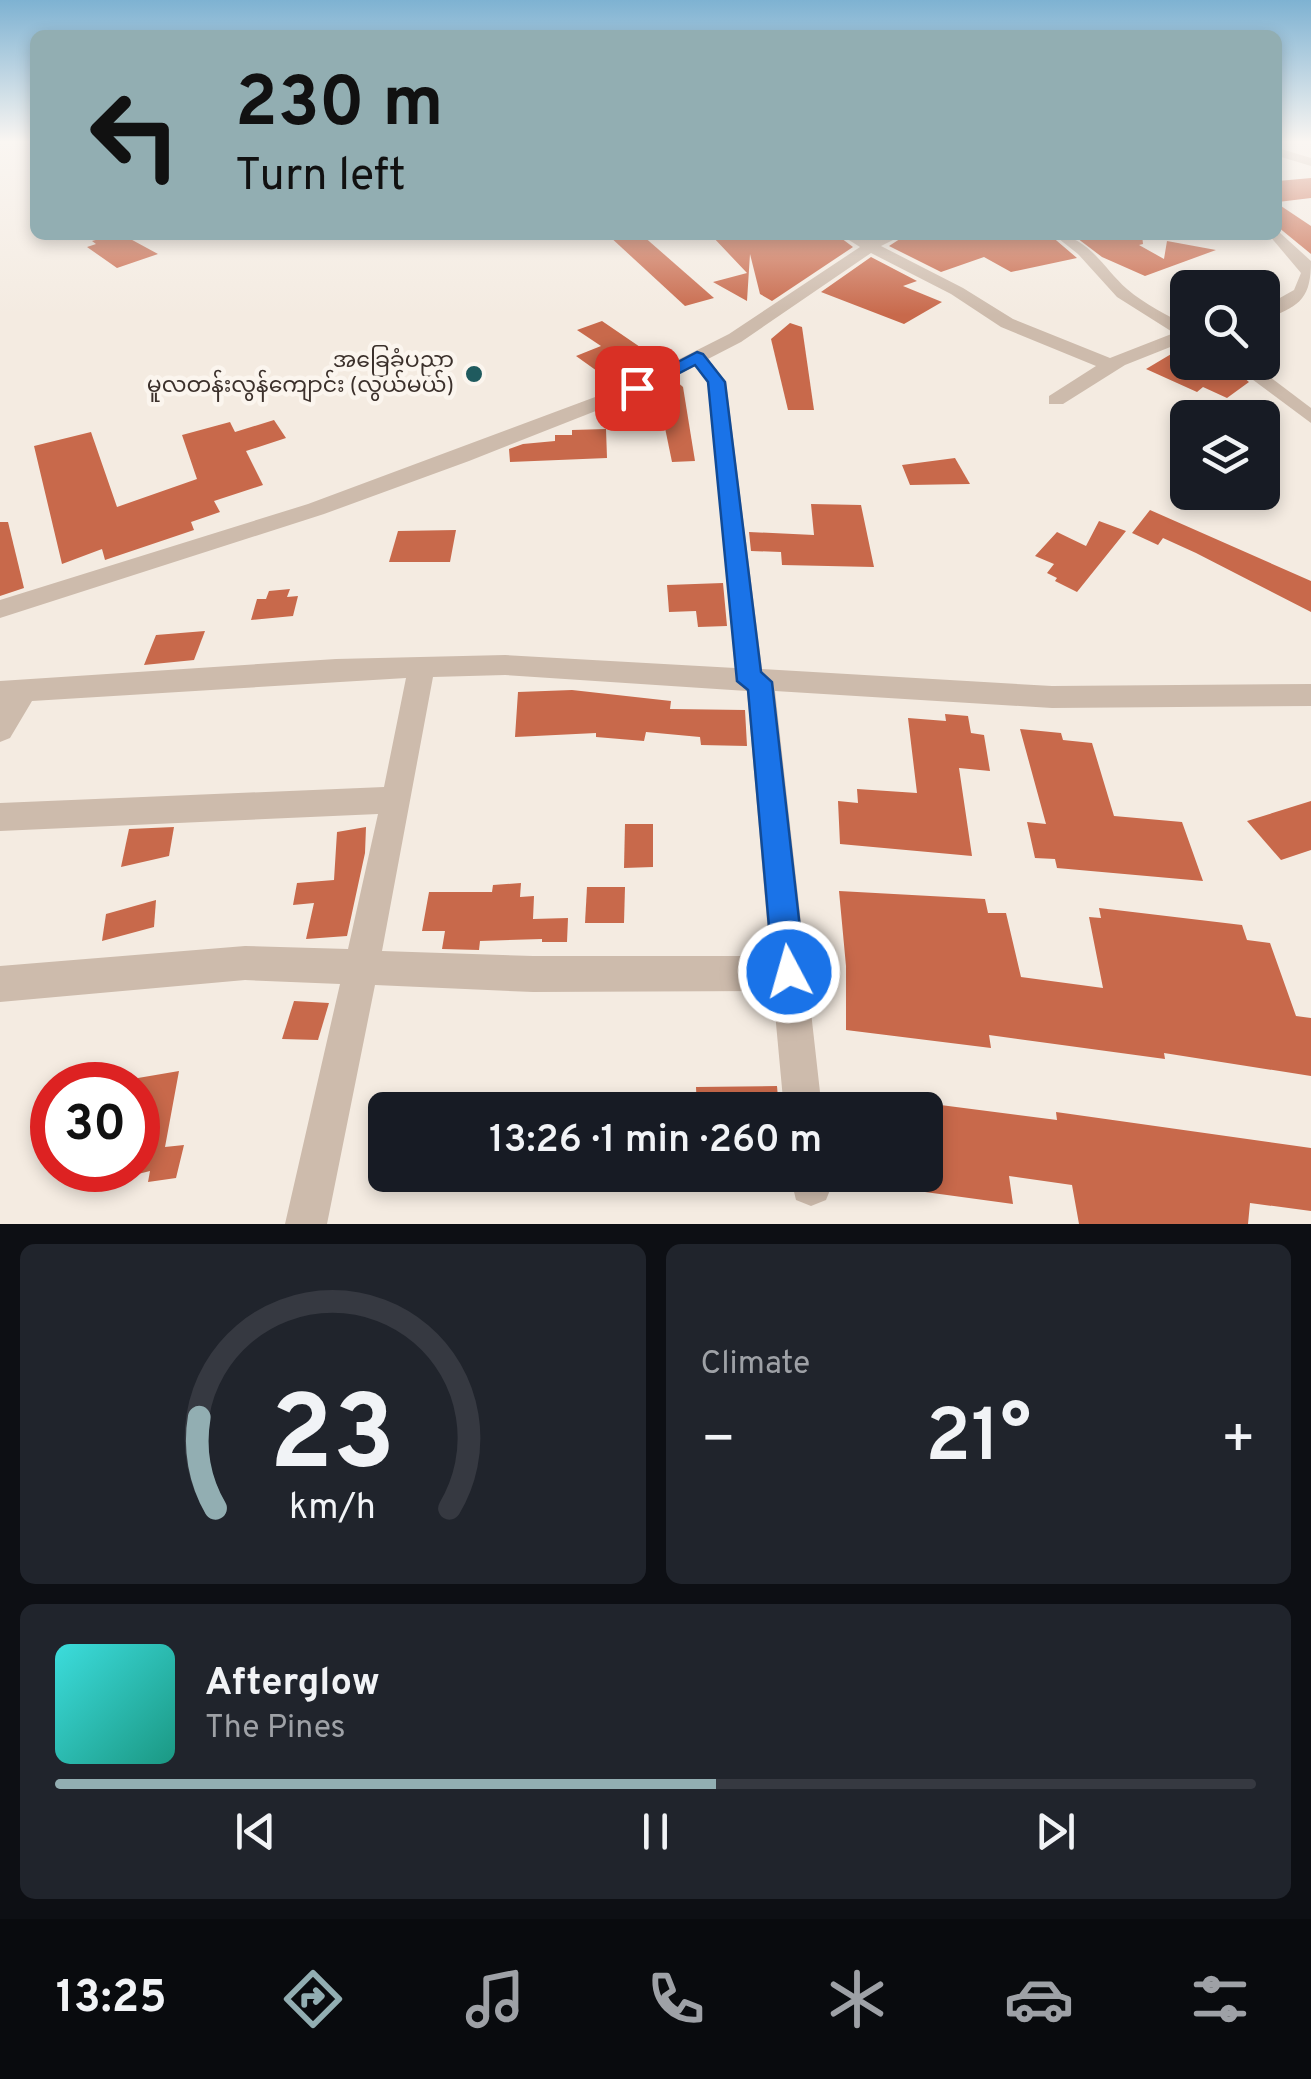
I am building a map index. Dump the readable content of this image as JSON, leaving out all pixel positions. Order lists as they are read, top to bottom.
{
  "places": ["အခြေခံပညာ မူလတန်းလွန်ကျောင်း (လွယ်မယ်)"],
  "page": {
    "turn": ["230 m", "Turn left"],
    "limit": "30",
    "trip": "13:26 · 1 min · 260 m",
    "tile": "Climate",
    "heat": ["−", "21°", "+"],
    "song": ["Afterglow", "The Pines"],
    "tabs": "13:25",
    "gauge": ["23", "km/h"]
  }
}
